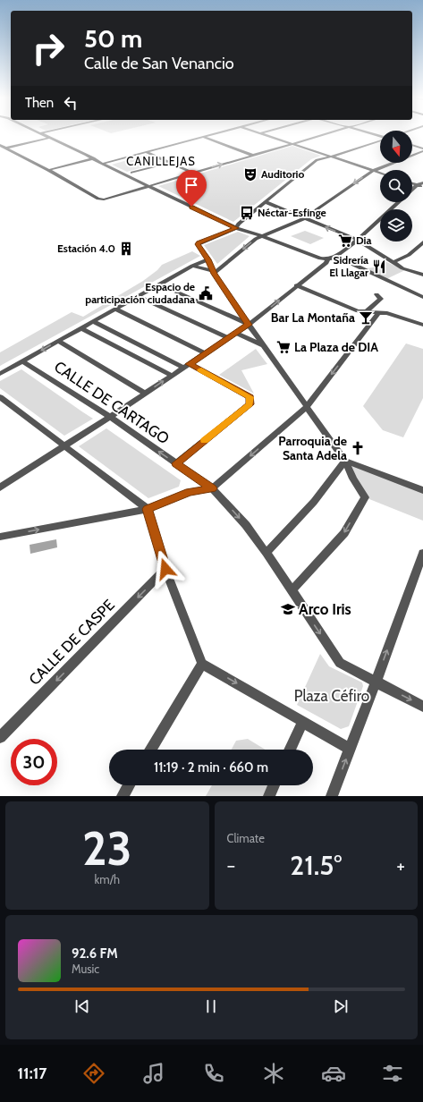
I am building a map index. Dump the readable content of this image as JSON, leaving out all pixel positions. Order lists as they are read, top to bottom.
{
  "streets": {
    "street": ["CALLE DE CARTAGO", "CALLE DE CASPE"]
  },
  "one_way": ["CALLE DE CASPE"],
  "districts": ["CANILLEJAS"],
  "parks": ["Plaza Céfiro"],
  "places": {
    "theatre": ["Auditorio"],
    "bus stop": ["Néctar-Esfinge"],
    "supermarket": ["Dia", "La Plaza de DIA"],
    "building": ["Estación 4.0"],
    "restaurant": ["Sidrería El Llagar"],
    "public building": ["Espacio de participación ciudadana"],
    "bar": ["Bar La Montaña"],
    "church": ["Parroquia de Santa Adela"],
    "school or university": ["Arco Iris"]
  },
  "north": "bottom",
  "page": {
    "turn": ["50 m", "Calle de San Venancio"],
    "then": "Then",
    "limit": "30",
    "trip": "11:19 · 2 min · 660 m",
    "tile": [
      ["23", "km/h"],
      "Climate"
    ],
    "heat": ["−", "21.5°", "+"],
    "song": ["92.6 FM", "Music"],
    "tabs": "11:17"
  }
}
